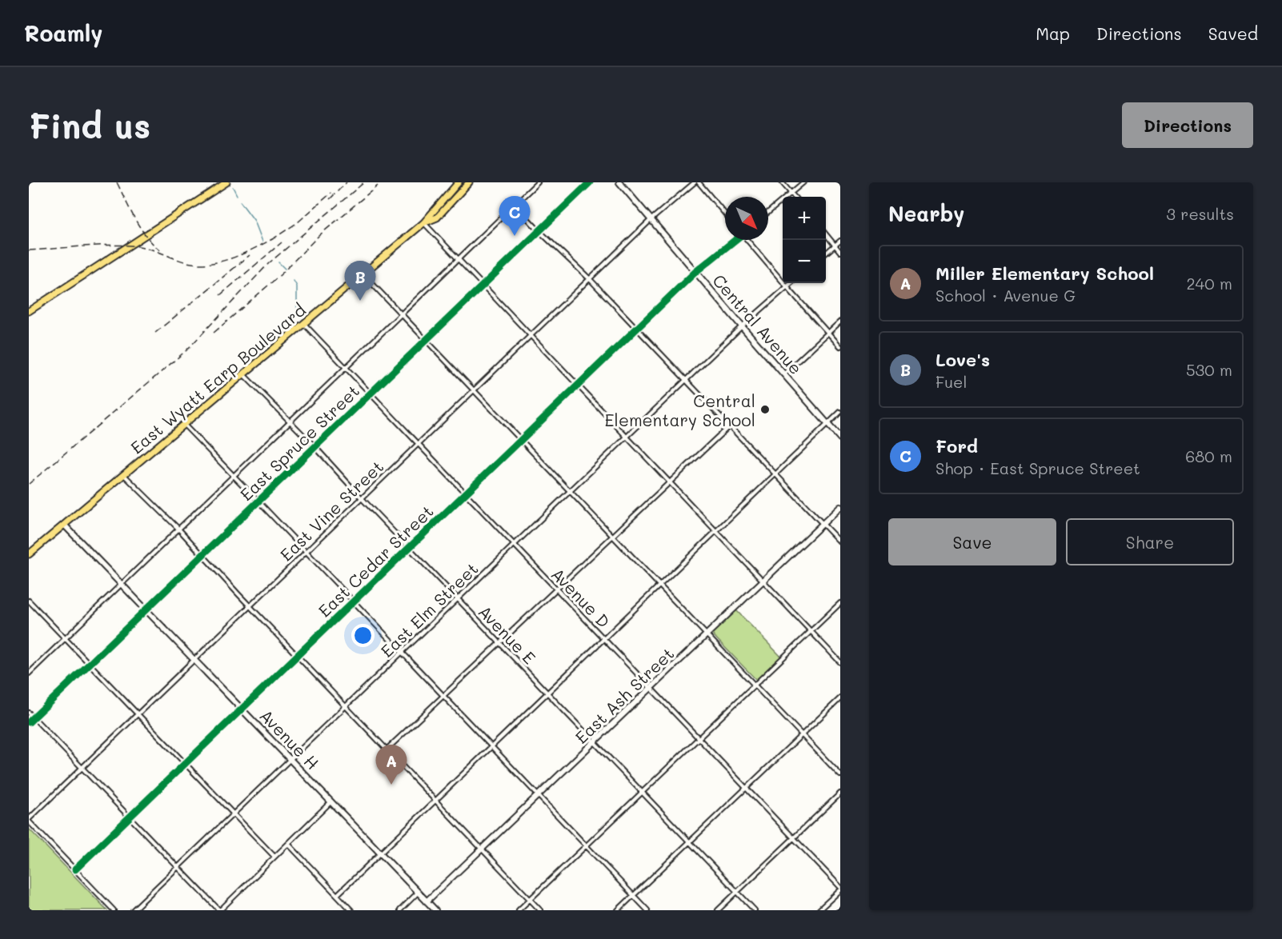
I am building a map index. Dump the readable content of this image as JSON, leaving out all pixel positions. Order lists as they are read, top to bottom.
{
  "streets": {
    "main road": ["East Wyatt Earp Boulevard"],
    "street": [
      "Central Avenue",
      "East Spruce Street",
      "East Vine Street",
      "East Cedar Street",
      "Avenue D",
      "East Elm Street",
      "Avenue E",
      "East Ash Street",
      "Avenue H"
    ]
  },
  "crossings": [
    ["Central Avenue", "East Vine Street"],
    ["Central Avenue", "East Cedar Street"],
    ["Central Avenue", "East Elm Street"],
    ["East Wyatt Earp Boulevard", "Avenue D"],
    ["East Wyatt Earp Boulevard", "Avenue E"],
    ["East Wyatt Earp Boulevard", "Avenue H"],
    ["East Spruce Street", "Avenue D"],
    ["East Spruce Street", "Avenue E"],
    ["East Spruce Street", "Avenue H"],
    ["East Vine Street", "Avenue D"],
    ["East Vine Street", "Avenue E"],
    ["East Vine Street", "Avenue H"],
    ["East Cedar Street", "Avenue D"],
    ["East Cedar Street", "Avenue E"],
    ["East Cedar Street", "Avenue H"],
    ["Avenue D", "East Elm Street"],
    ["Avenue D", "East Ash Street"],
    ["East Elm Street", "Avenue E"],
    ["East Elm Street", "Avenue H"],
    ["Avenue E", "East Ash Street"],
    ["East Ash Street", "Avenue H"]
  ],
  "places": ["Central Elementary School"],
  "north": "bottom right",
  "page": {
    "header": "Roamly",
    "nav": ["Map", "Directions", "Saved"],
    "buttons": [
      "Directions",
      ["Save", "Share"]
    ],
    "title": "Find us",
    "heading": ["Nearby", "3 results"],
    "pins": ["C", "B", "A"],
    "map_buttons": ["+", "−"],
    "list": [
      {
        "mark": "A",
        "name": "Miller Elementary School",
        "note": "School · Avenue G",
        "value": "240 m"
      },
      {
        "mark": "B",
        "name": "Love's",
        "note": "Fuel",
        "value": "530 m"
      },
      {
        "mark": "C",
        "name": "Ford",
        "note": "Shop · East Spruce Street",
        "value": "680 m"
      }
    ]
  }
}
